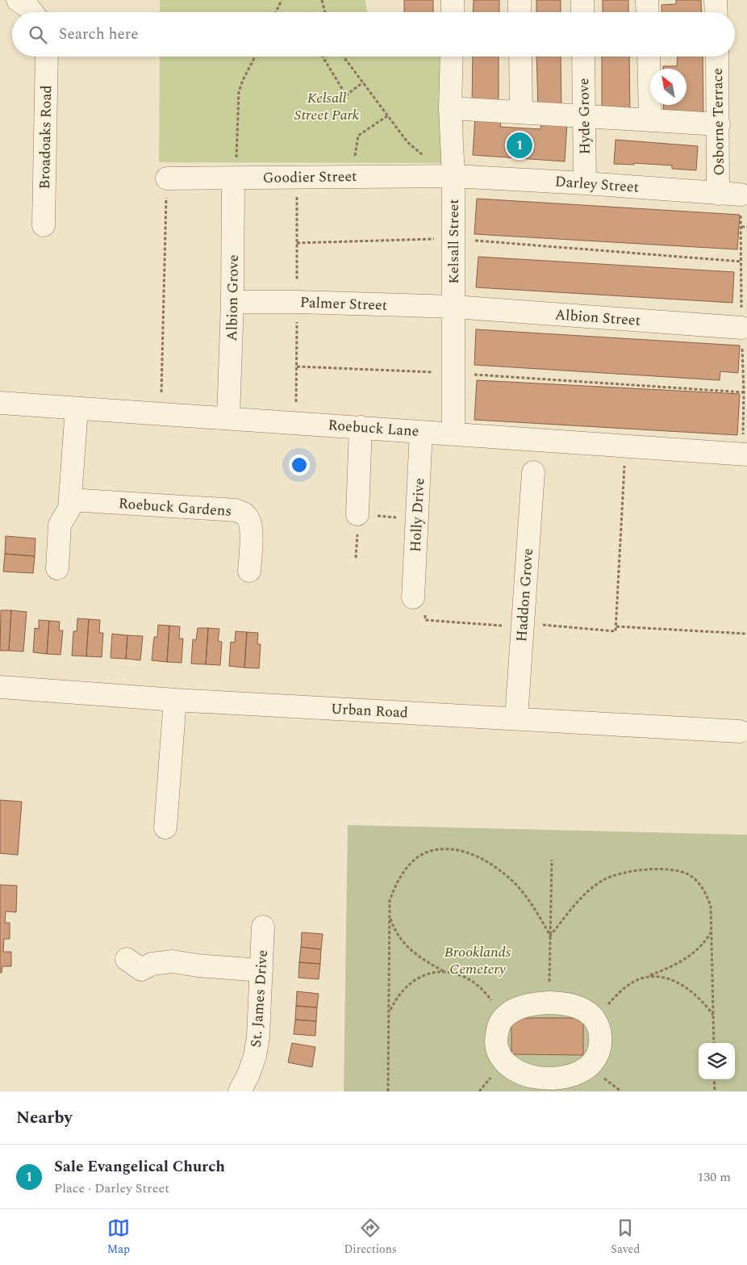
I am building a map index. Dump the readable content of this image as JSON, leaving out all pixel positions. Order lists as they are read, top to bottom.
{
  "streets": {
    "street": [
      "Hyde Grove",
      "Osborne Terrace",
      "Broadoaks Road",
      "Goodier Street",
      "Darley Street",
      "Kelsall Street",
      "Albion Grove",
      "Palmer Street",
      "Albion Street",
      "Roebuck Lane",
      "Roebuck Gardens",
      "Holly Drive",
      "Haddon Grove",
      "Urban Road",
      "St. James Drive"
    ]
  },
  "crossings": [
    ["Hyde Grove", "Darley Street"],
    ["Osborne Terrace", "Darley Street"],
    ["Goodier Street", "Darley Street"],
    ["Goodier Street", "Kelsall Street"],
    ["Goodier Street", "Albion Grove"],
    ["Darley Street", "Kelsall Street"],
    ["Kelsall Street", "Palmer Street"],
    ["Kelsall Street", "Albion Street"],
    ["Kelsall Street", "Roebuck Lane"],
    ["Albion Grove", "Palmer Street"],
    ["Albion Grove", "Roebuck Lane"],
    ["Palmer Street", "Albion Street"],
    ["Roebuck Lane", "Holly Drive"],
    ["Haddon Grove", "Urban Road"]
  ],
  "parks": ["Kelsall Street Park", "Brooklands Cemetery"],
  "north": "top left",
  "page": {
    "search": "Search here",
    "pins": "1",
    "heading": "Nearby",
    "list": [
      {
        "mark": "1",
        "name": "Sale Evangelical Church",
        "note": "Place · Darley Street",
        "value": "130 m"
      }
    ],
    "nav": ["Map", "Directions", "Saved"]
  }
}
